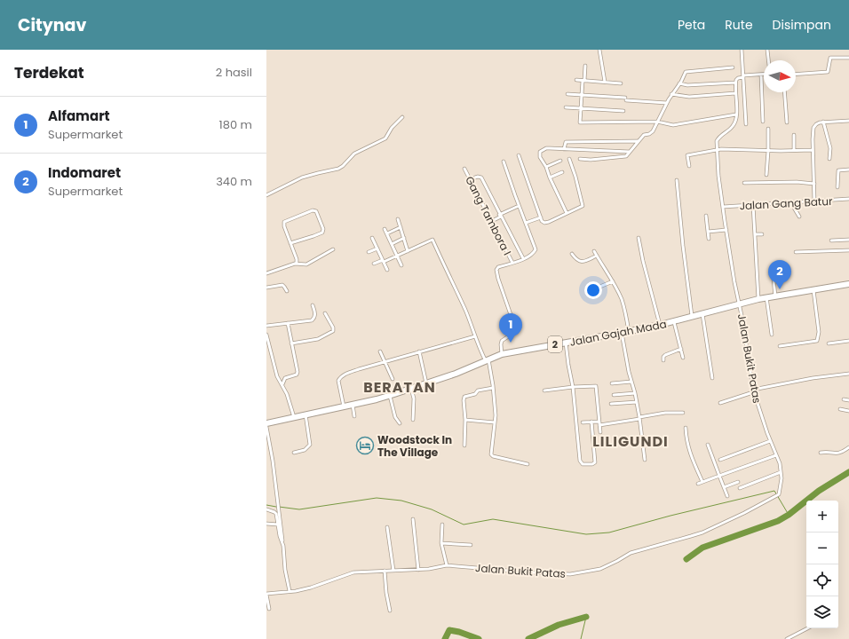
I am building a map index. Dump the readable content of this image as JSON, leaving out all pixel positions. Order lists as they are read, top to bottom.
{
  "streets": {
    "highway": ["Jalan Gajah Mada", "2"],
    "street": ["Jalan Gang Batur", "Gang Tambora I", "Jalan Bukit Patas"]
  },
  "crossings": [
    ["Jalan Gajah Mada", "Jalan Bukit Patas"]
  ],
  "districts": ["BERATAN", "LILIGUNDI"],
  "places": {
    "hotel": ["Woodstock In The Village"]
  },
  "north": "right",
  "page": {
    "header": "Citynav",
    "nav": ["Peta", "Rute", "Disimpan"],
    "heading": ["Terdekat", "2 hasil"],
    "list": [
      {
        "mark": "1",
        "name": "Alfamart",
        "note": "Supermarket",
        "value": "180 m"
      },
      {
        "mark": "2",
        "name": "Indomaret",
        "note": "Supermarket",
        "value": "340 m"
      }
    ],
    "pins": ["2", "1"],
    "map_buttons": ["+", "−"]
  }
}
